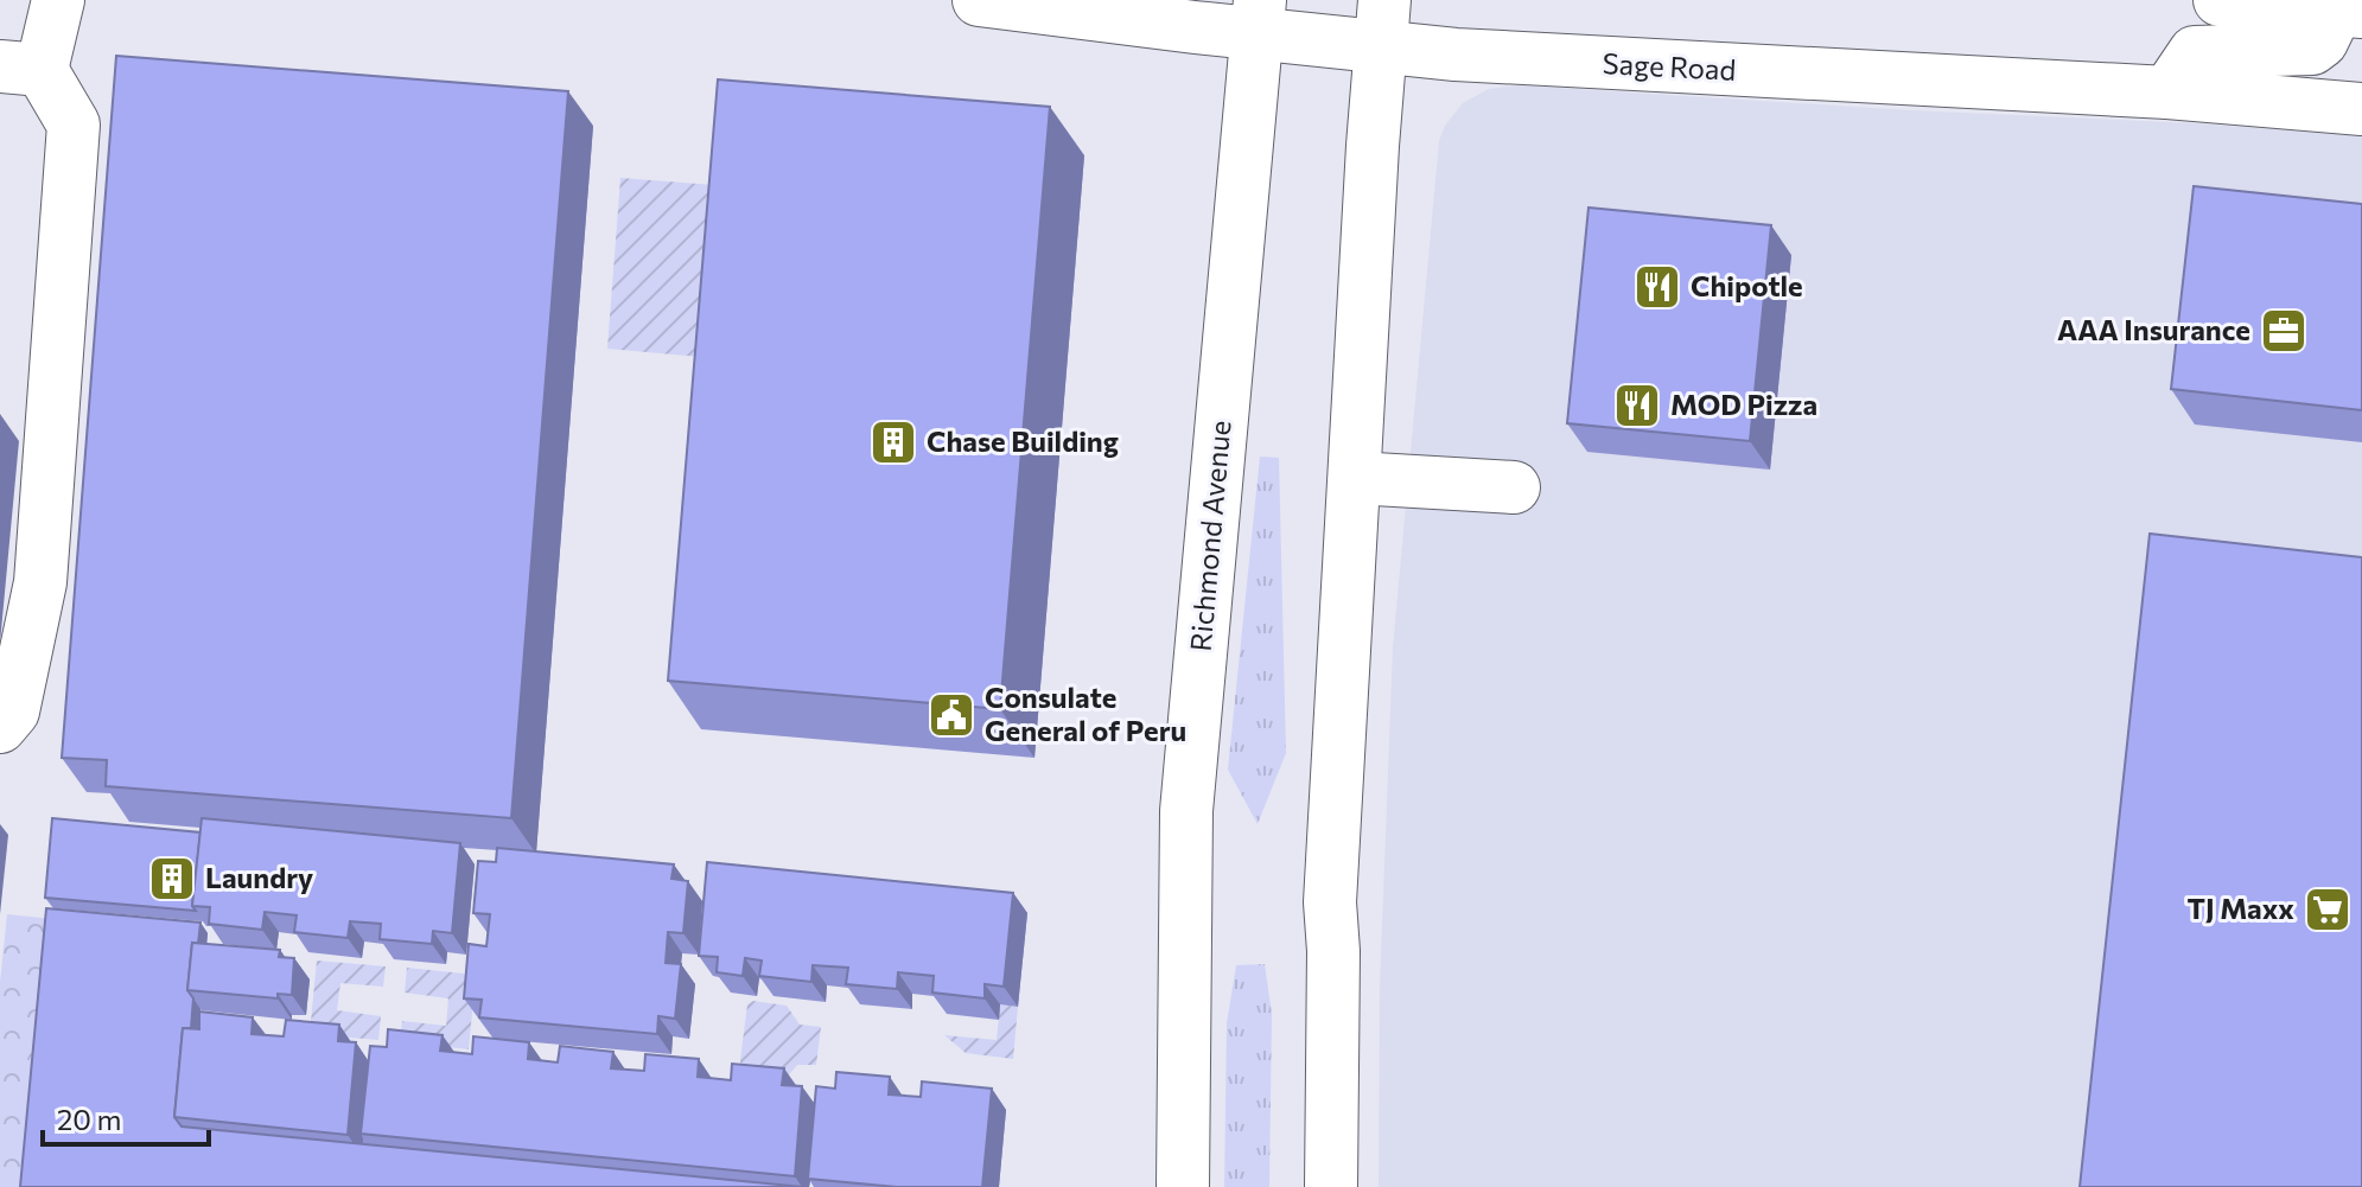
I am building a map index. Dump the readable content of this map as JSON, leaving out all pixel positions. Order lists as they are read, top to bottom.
{
  "streets": {
    "main road": ["Sage Road", "Richmond Avenue"]
  },
  "crossings": [
    ["Sage Road", "Richmond Avenue"]
  ],
  "places": {
    "restaurant": ["Chipotle", "MOD Pizza"],
    "office": ["AAA Insurance"],
    "building": ["Chase Building", "Laundry"],
    "public building": ["Consulate General of Peru"],
    "supermarket": ["TJ Maxx"]
  },
  "scale_bar": "20 m"
}
